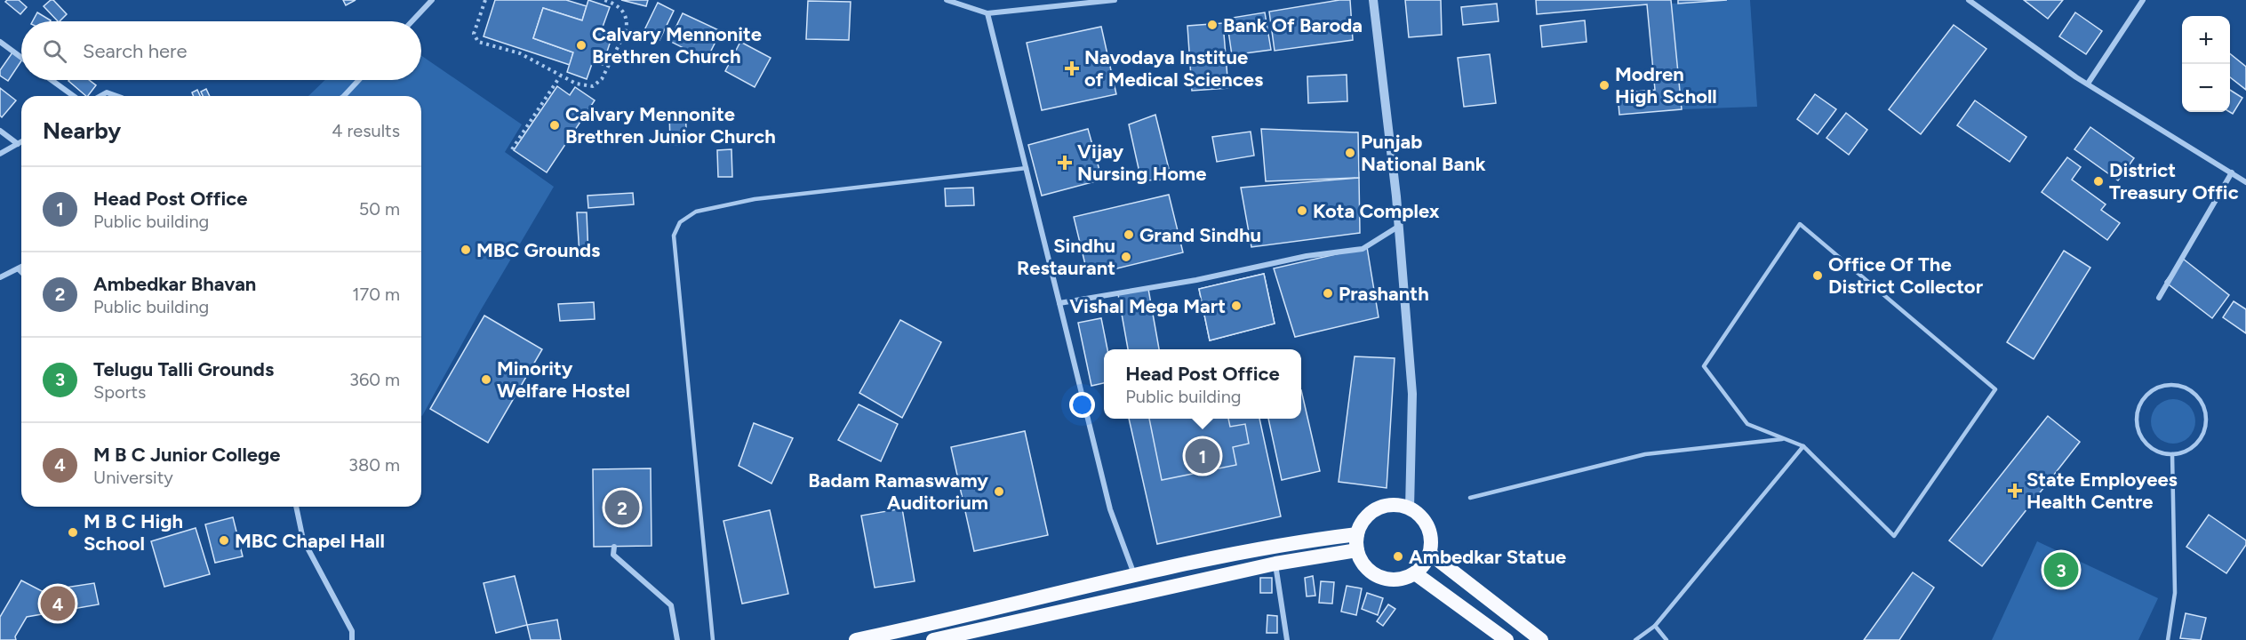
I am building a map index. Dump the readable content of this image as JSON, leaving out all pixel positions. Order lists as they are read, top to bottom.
{
  "places": {
    "other": [
      "Bank Of Baroda",
      "Calvary Mennonite Brethren Church",
      "Modren High Scholl",
      "Calvary Mennonite Brethren Junior Church",
      "Punjab National Bank",
      "District Treasury Offic",
      "Kota Complex",
      "Grand Sindhu",
      "MBC Grounds",
      "Sindhu Restaurant",
      "Office Of The District Collector",
      "Prashanth",
      "Vishal Mega Mart",
      "Minority Welfare Hostel",
      "Badam Ramaswamy Auditorium",
      "M B C High School",
      "MBC Chapel Hall",
      "Ambedkar Statue"
    ],
    "health": ["Navodaya Institue of Medical Sciences", "Vijay Nursing Home", "State Employees Health Centre"]
  },
  "page": {
    "map_buttons": ["+", "−"],
    "search": "Search here",
    "heading": ["Nearby", "4 results"],
    "list": [
      {
        "mark": "1",
        "name": "Head Post Office",
        "note": "Public building",
        "value": "50 m"
      },
      {
        "mark": "2",
        "name": "Ambedkar Bhavan",
        "note": "Public building",
        "value": "170 m"
      },
      {
        "mark": "3",
        "name": "Telugu Talli Grounds",
        "note": "Sports",
        "value": "360 m"
      },
      {
        "mark": "4",
        "name": "M B C Junior College",
        "note": "University",
        "value": "380 m"
      }
    ],
    "popup": ["Head Post Office", "Public building"],
    "pins": [
      "1",
      "2",
      "3",
      "4"
    ]
  }
}
